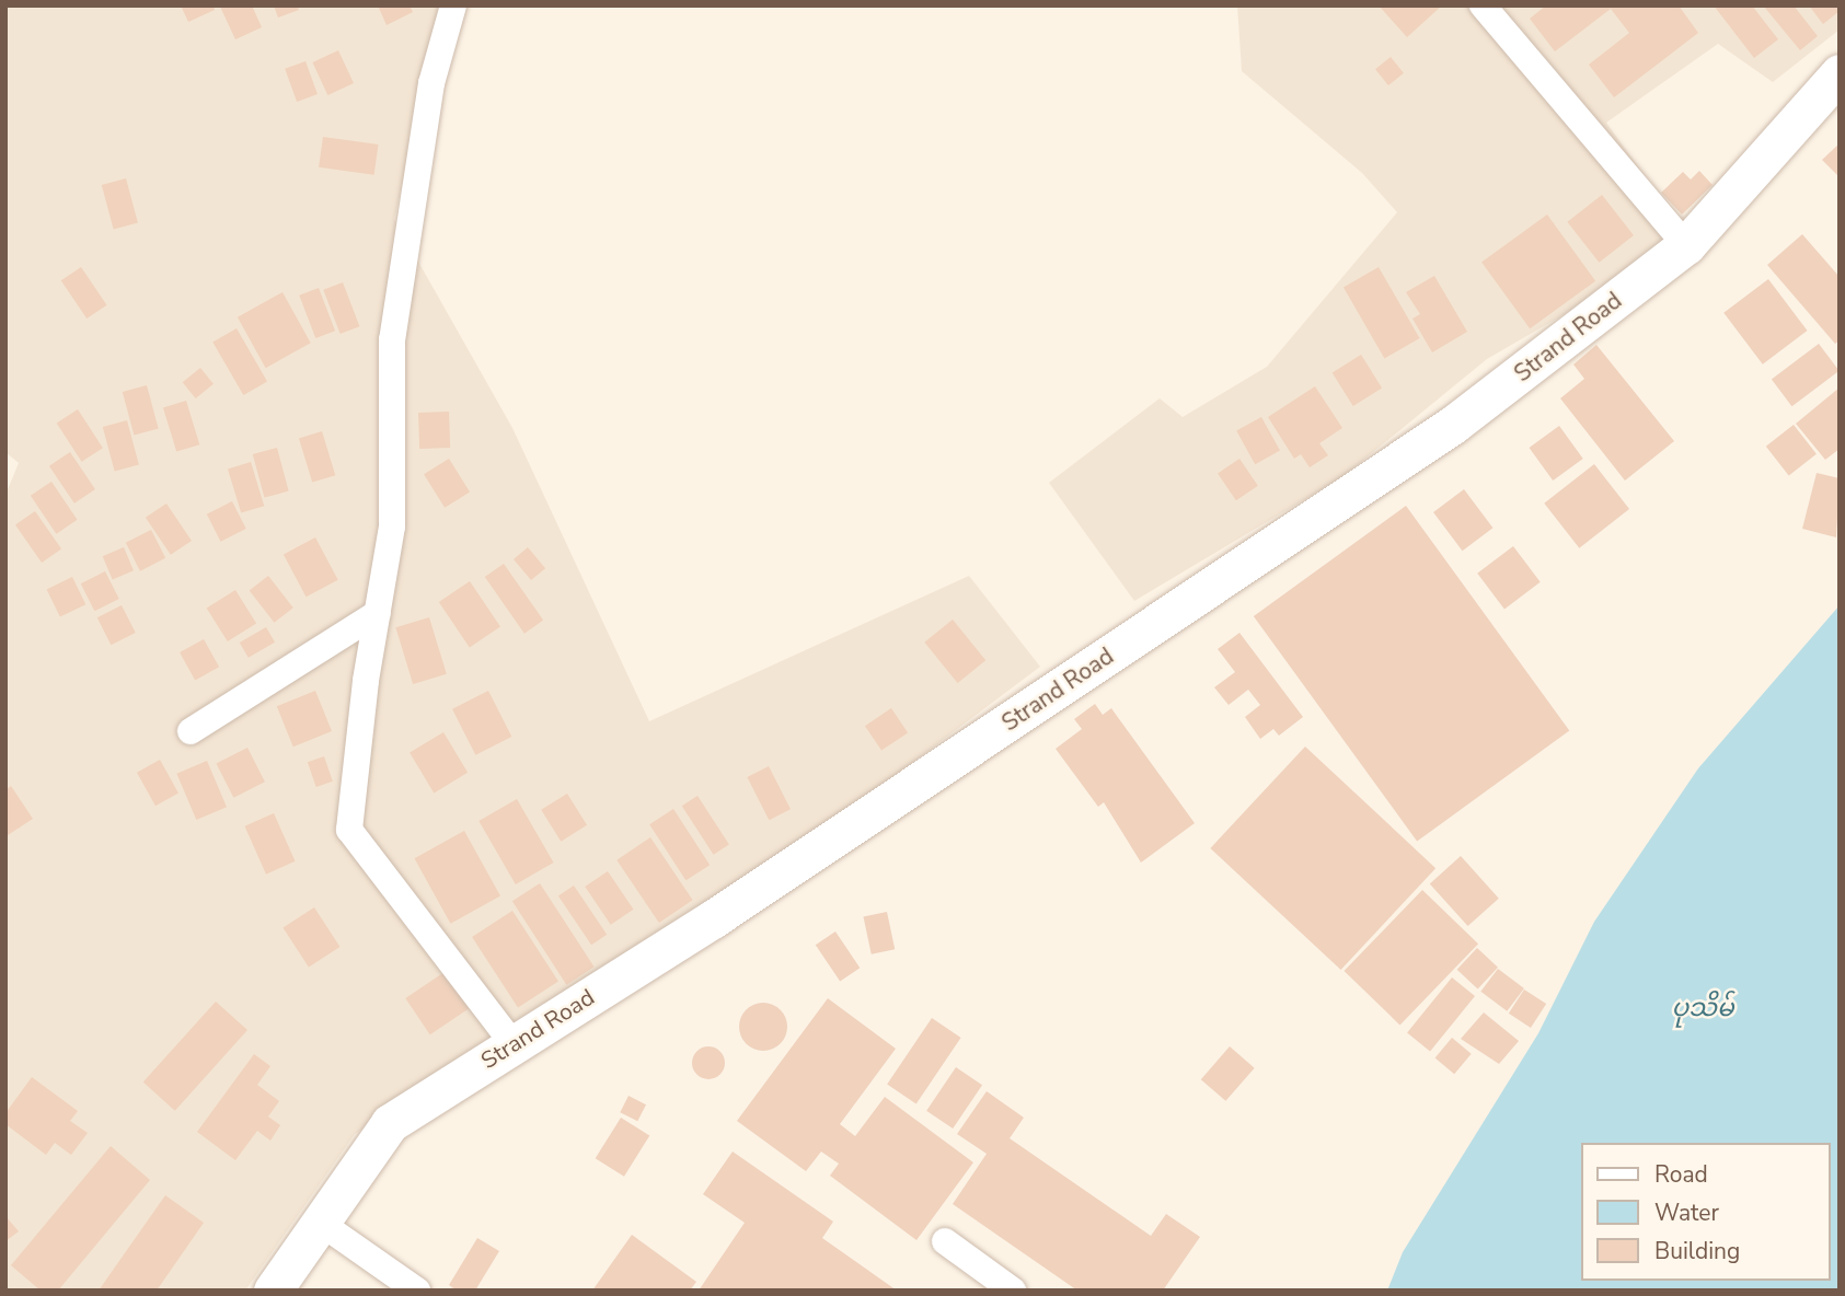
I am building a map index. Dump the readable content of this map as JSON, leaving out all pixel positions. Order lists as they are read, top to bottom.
{
  "streets": {
    "main road": ["Strand Road"]
  },
  "water": ["ပုသိမ်"],
  "legend": ["Road", "Water", "Building"]
}
